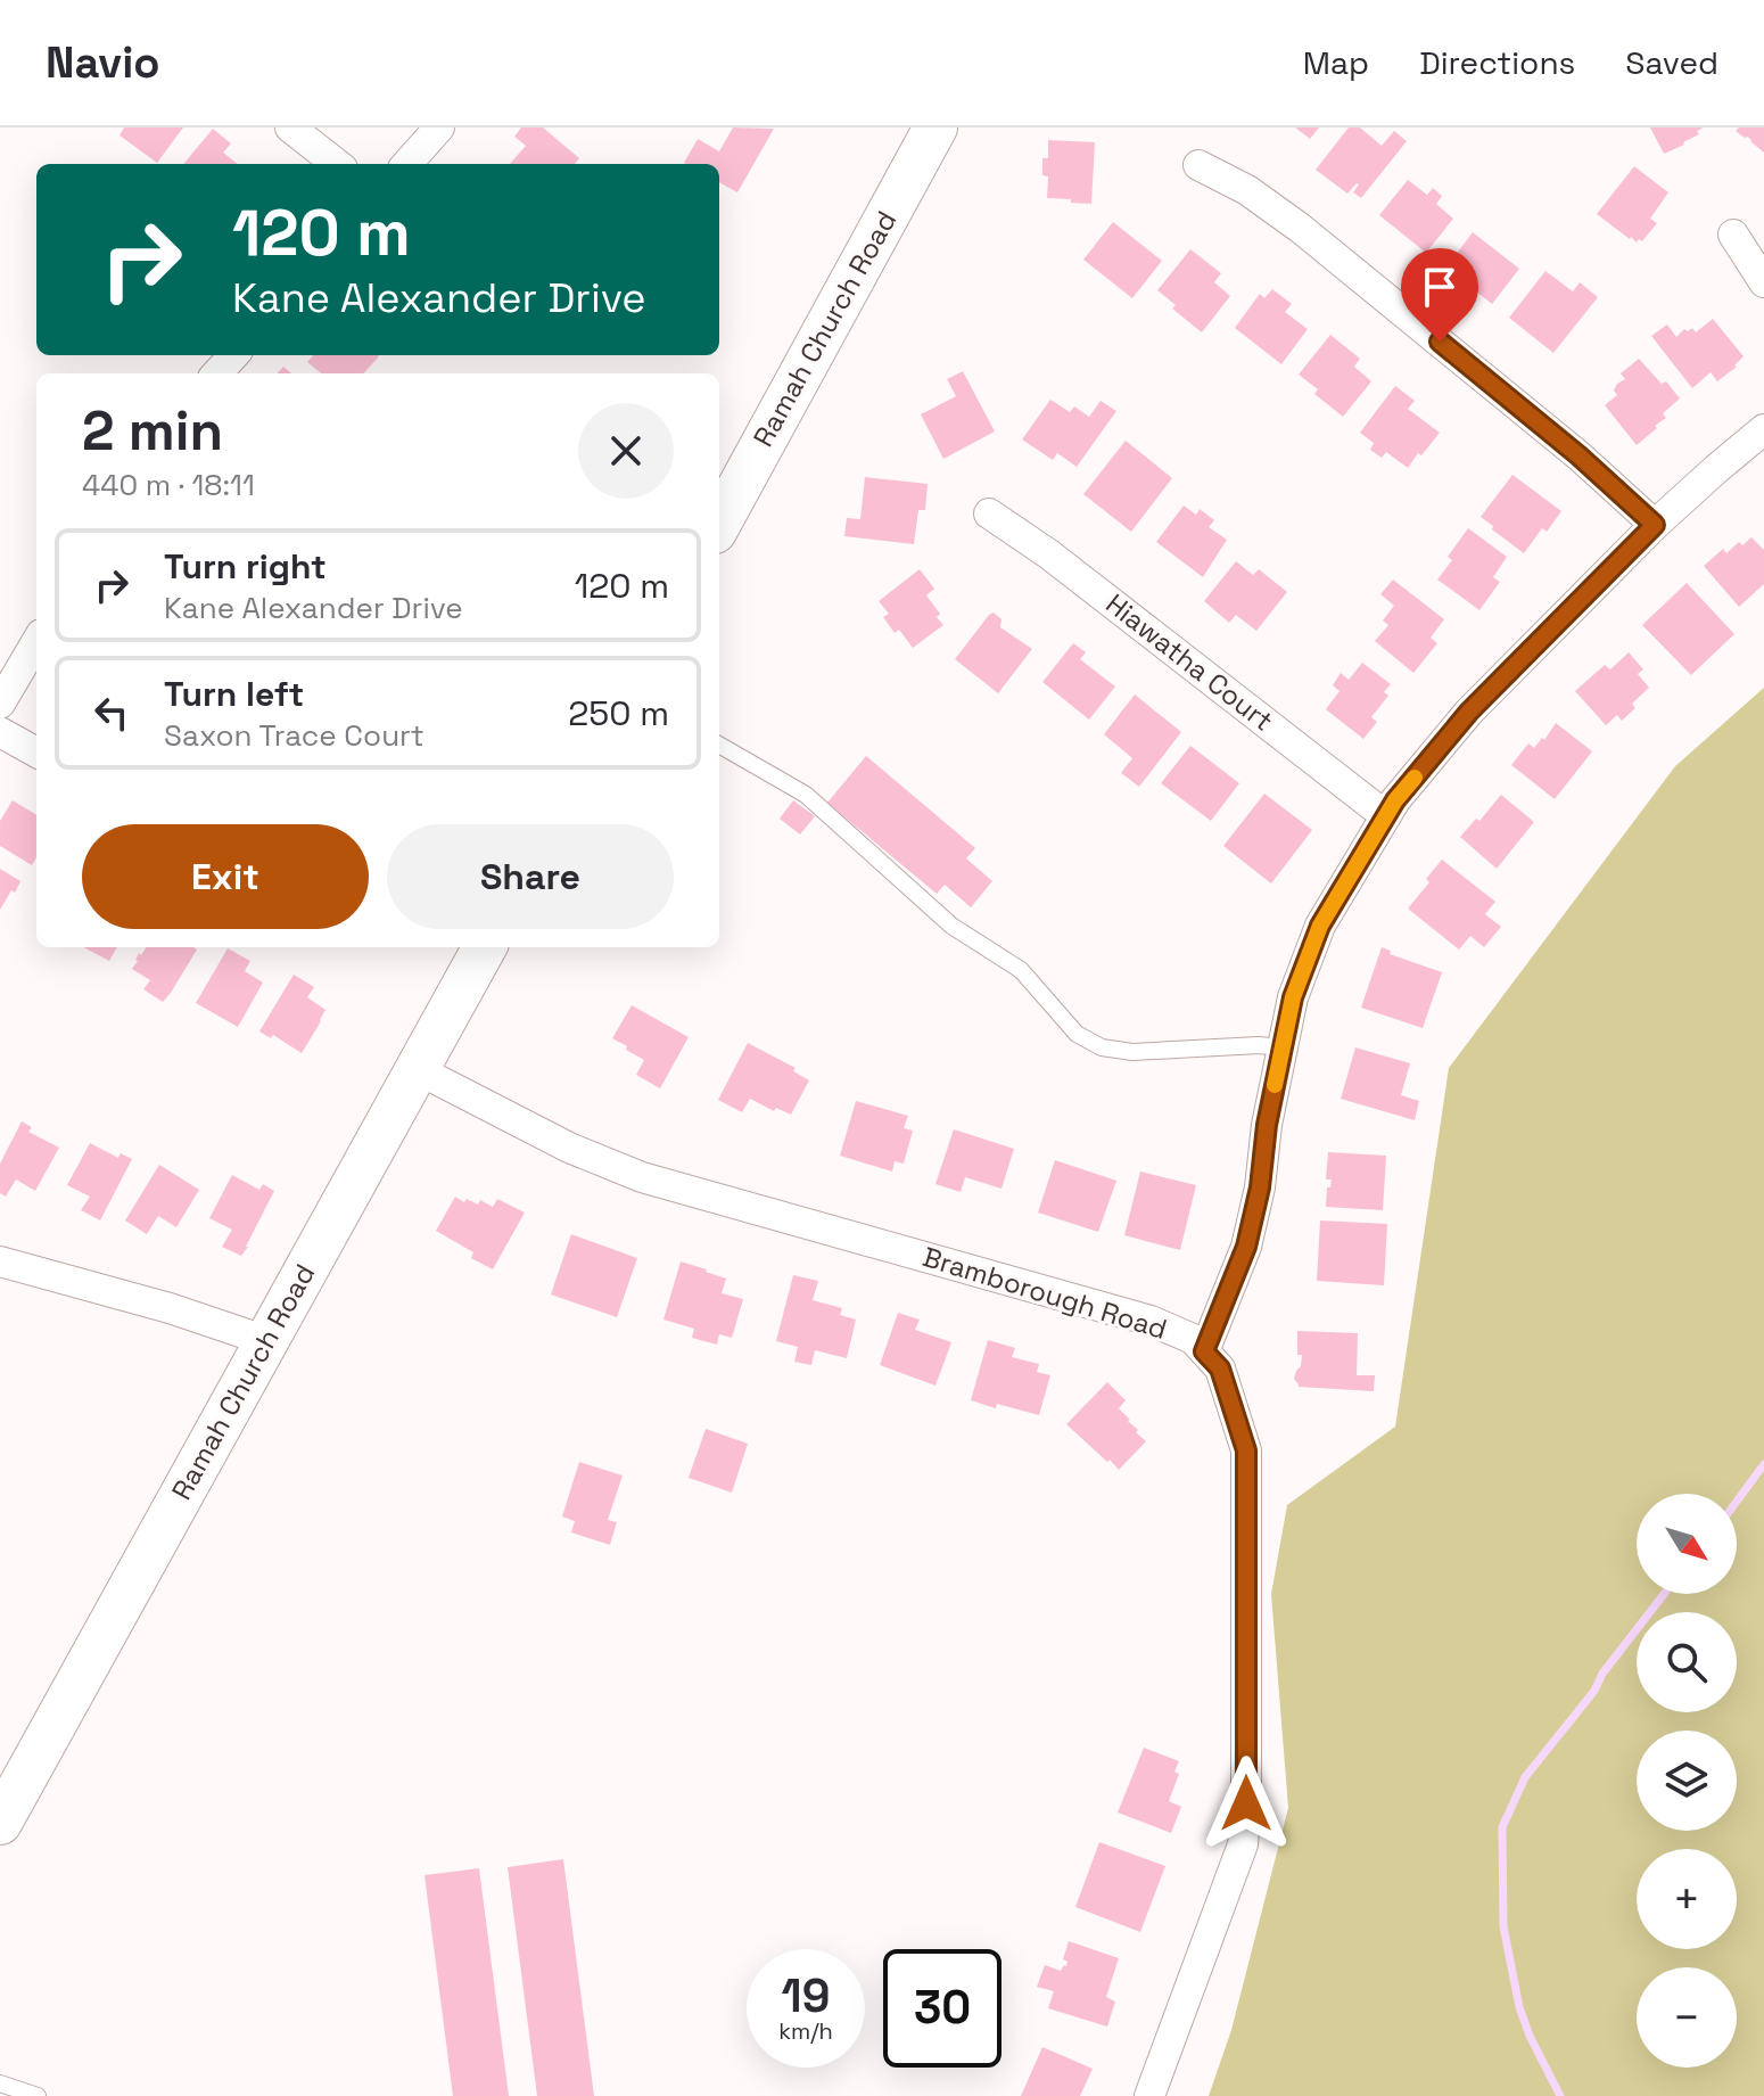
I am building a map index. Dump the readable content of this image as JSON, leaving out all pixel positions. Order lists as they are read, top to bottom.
{
  "streets": {
    "main road": ["Ramah Church Road"],
    "street": ["Hiawatha Court", "Bramborough Road"]
  },
  "crossings": [
    ["Ramah Church Road", "Bramborough Road"]
  ],
  "north": "bottom right",
  "page": {
    "header": "Navio",
    "nav": ["Map", "Directions", "Saved"],
    "turn": ["120 m", "Kane Alexander Drive"],
    "heading": ["2 min", "440 m · 18:11"],
    "list": [
      {
        "name": "Turn right",
        "note": "Kane Alexander Drive",
        "value": "120 m"
      },
      {
        "name": "Turn left",
        "note": "Saxon Trace Court",
        "value": "250 m"
      }
    ],
    "buttons": ["Exit", "Share"],
    "map_buttons": ["+", "−"],
    "speed": "19 km/h",
    "limit": "30"
  }
}
